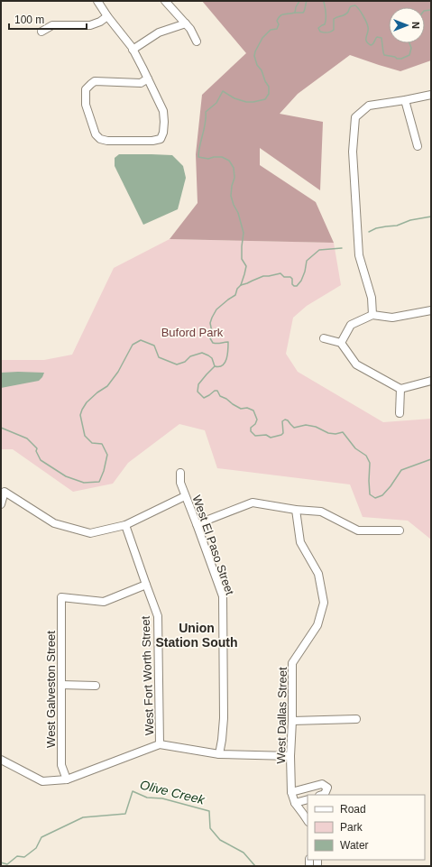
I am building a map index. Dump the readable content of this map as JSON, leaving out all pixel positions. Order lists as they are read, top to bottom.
{
  "streets": {
    "street": [
      "West El Paso Street",
      "West Fort Worth Street",
      "West Galveston Street",
      "West Dallas Street"
    ]
  },
  "crossings": [
    ["West Fort Worth Street", "West Galveston Street"]
  ],
  "districts": ["Union Station South"],
  "water": ["Olive Creek"],
  "parks": ["Buford Park"],
  "legend": ["Road", "Park", "Water"],
  "scale_bar": "100 m",
  "north": "right"
}
